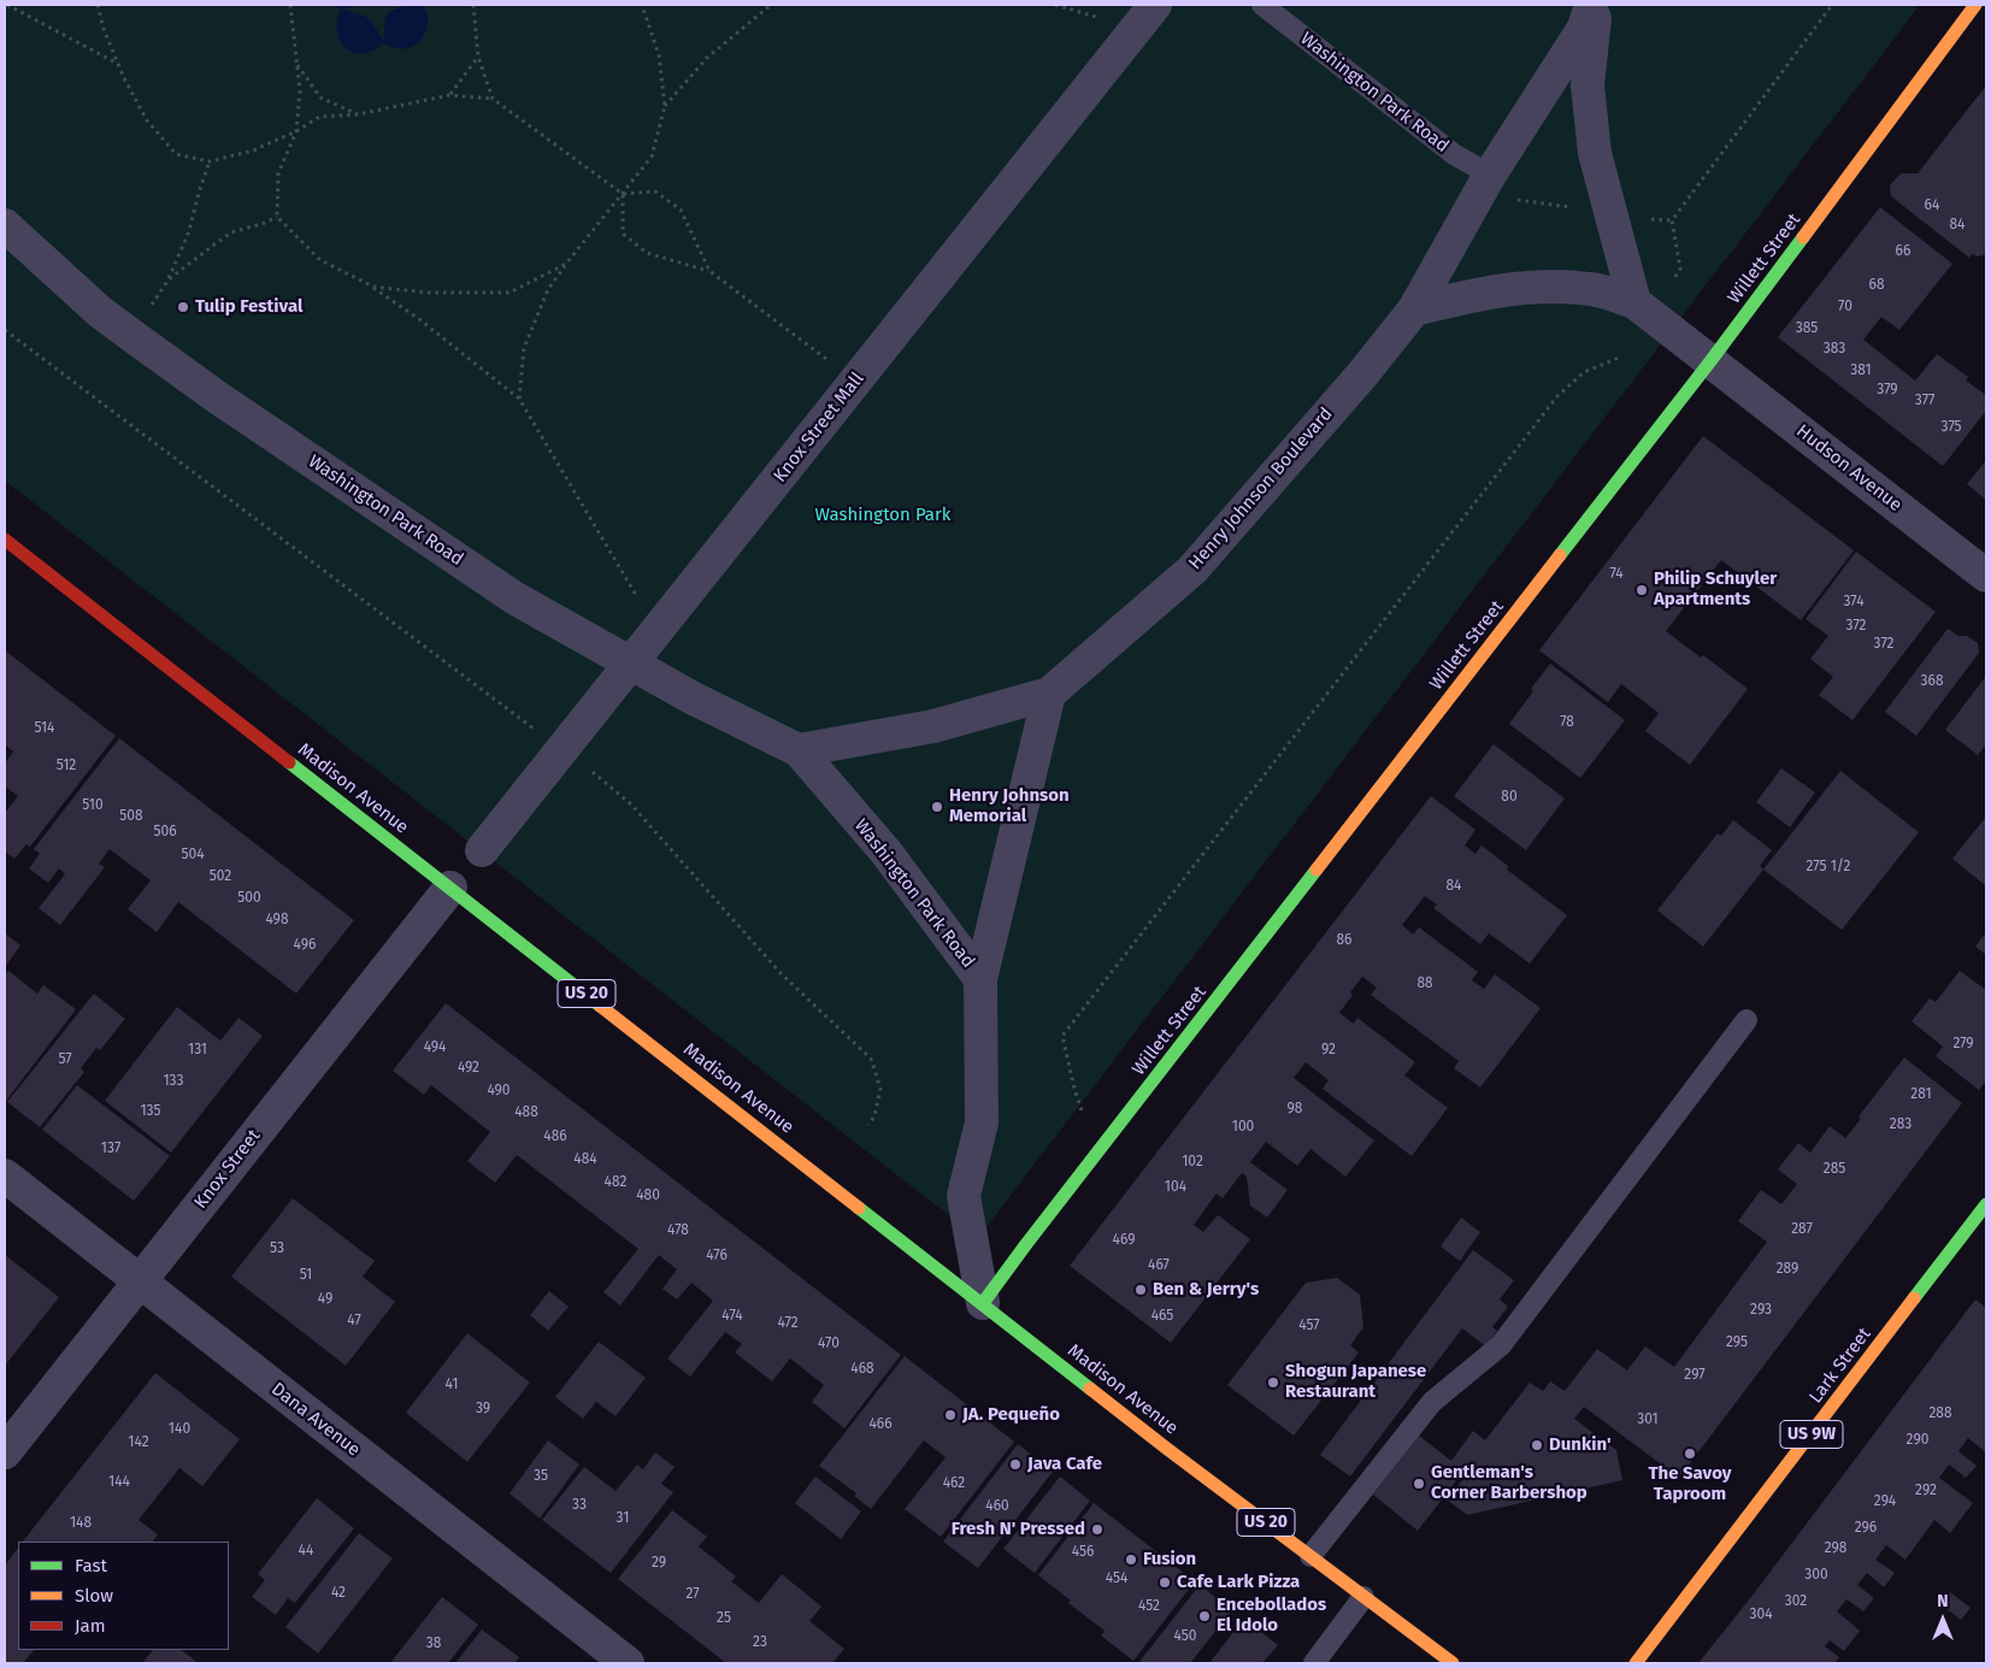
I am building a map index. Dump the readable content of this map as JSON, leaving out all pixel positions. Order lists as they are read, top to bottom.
{
  "streets": {
    "main road": [
      "Willett Street",
      "Madison Avenue",
      "US 20",
      "Lark Street",
      "US 9W"
    ],
    "street": [
      "Washington Park Road",
      "Knox Street Mall",
      "Hudson Avenue",
      "Henry Johnson Boulevard",
      "Knox Street",
      "Dana Avenue"
    ]
  },
  "crossings": [
    ["Washington Park Road", "Willett Street"],
    ["Washington Park Road", "Knox Street Mall"],
    ["Washington Park Road", "Henry Johnson Boulevard"],
    ["Washington Park Road", "Madison Avenue"],
    ["Willett Street", "Hudson Avenue"],
    ["Willett Street", "Madison Avenue"],
    ["Madison Avenue", "Knox Street"],
    ["Knox Street", "Dana Avenue"]
  ],
  "parks": ["Washington Park"],
  "places": [
    "Tulip Festival",
    "Philip Schuyler Apartments",
    "Henry Johnson Memorial",
    "Ben & Jerry's",
    "Shogun Japanese Restaurant",
    "JA. Pequeño",
    "Dunkin'",
    "The Savoy Taproom",
    "Java Cafe",
    "Gentleman's Corner Barbershop",
    "Fresh N' Pressed",
    "Fusion",
    "Cafe Lark Pizza",
    "Encebollados El Idolo"
  ],
  "house_numbers": [
    "64",
    "84",
    "66",
    "68",
    "70",
    "385",
    "383",
    "381",
    "379",
    "377",
    "375",
    "74",
    "374",
    "372",
    "372",
    "368",
    "78",
    "514",
    "512",
    "80",
    "510",
    "508",
    "506",
    "504",
    "275 1/2",
    "502",
    "84",
    "500",
    "498",
    "86",
    "496",
    "88",
    "279",
    "494",
    "131",
    "92",
    "57",
    "492",
    "133",
    "490",
    "281",
    "98",
    "135",
    "488",
    "283",
    "100",
    "486",
    "137",
    "484",
    "102",
    "285",
    "482",
    "104",
    "480",
    "287",
    "478",
    "469",
    "53",
    "476",
    "467",
    "289",
    "51",
    "49",
    "293",
    "474",
    "465",
    "47",
    "472",
    "457",
    "295",
    "470",
    "468",
    "297",
    "41",
    "39",
    "288",
    "301",
    "466",
    "140",
    "290",
    "142",
    "35",
    "144",
    "462",
    "292",
    "294",
    "33",
    "460",
    "31",
    "148",
    "296",
    "298",
    "44",
    "456",
    "29",
    "300",
    "454",
    "42",
    "27",
    "302",
    "452",
    "304",
    "25",
    "450",
    "23",
    "38"
  ],
  "legend": ["Fast", "Slow", "Jam"],
  "north": "top"
}
